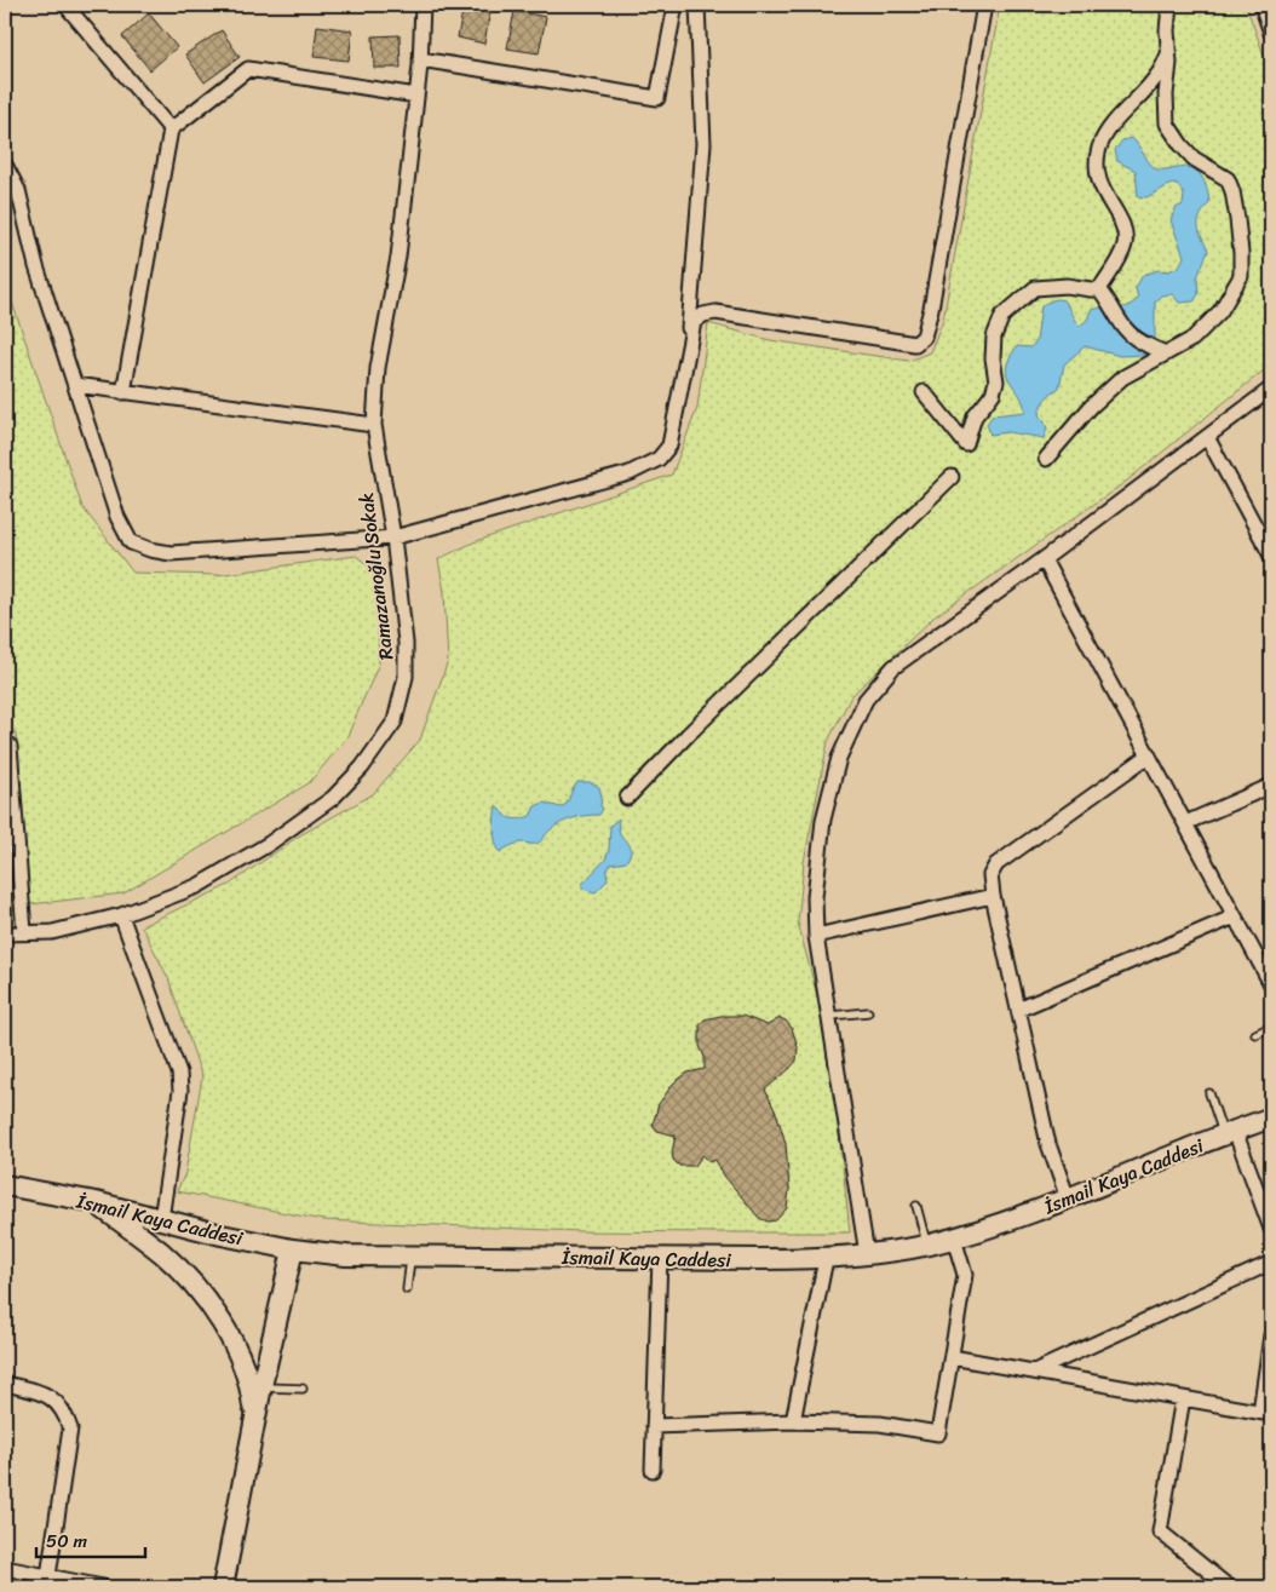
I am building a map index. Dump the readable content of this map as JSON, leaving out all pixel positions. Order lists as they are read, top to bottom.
{
  "streets": {
    "street": ["Ramazanoğlu Sokak", "İsmail Kaya Caddesi"]
  },
  "scale_bar": "50 m"
}
